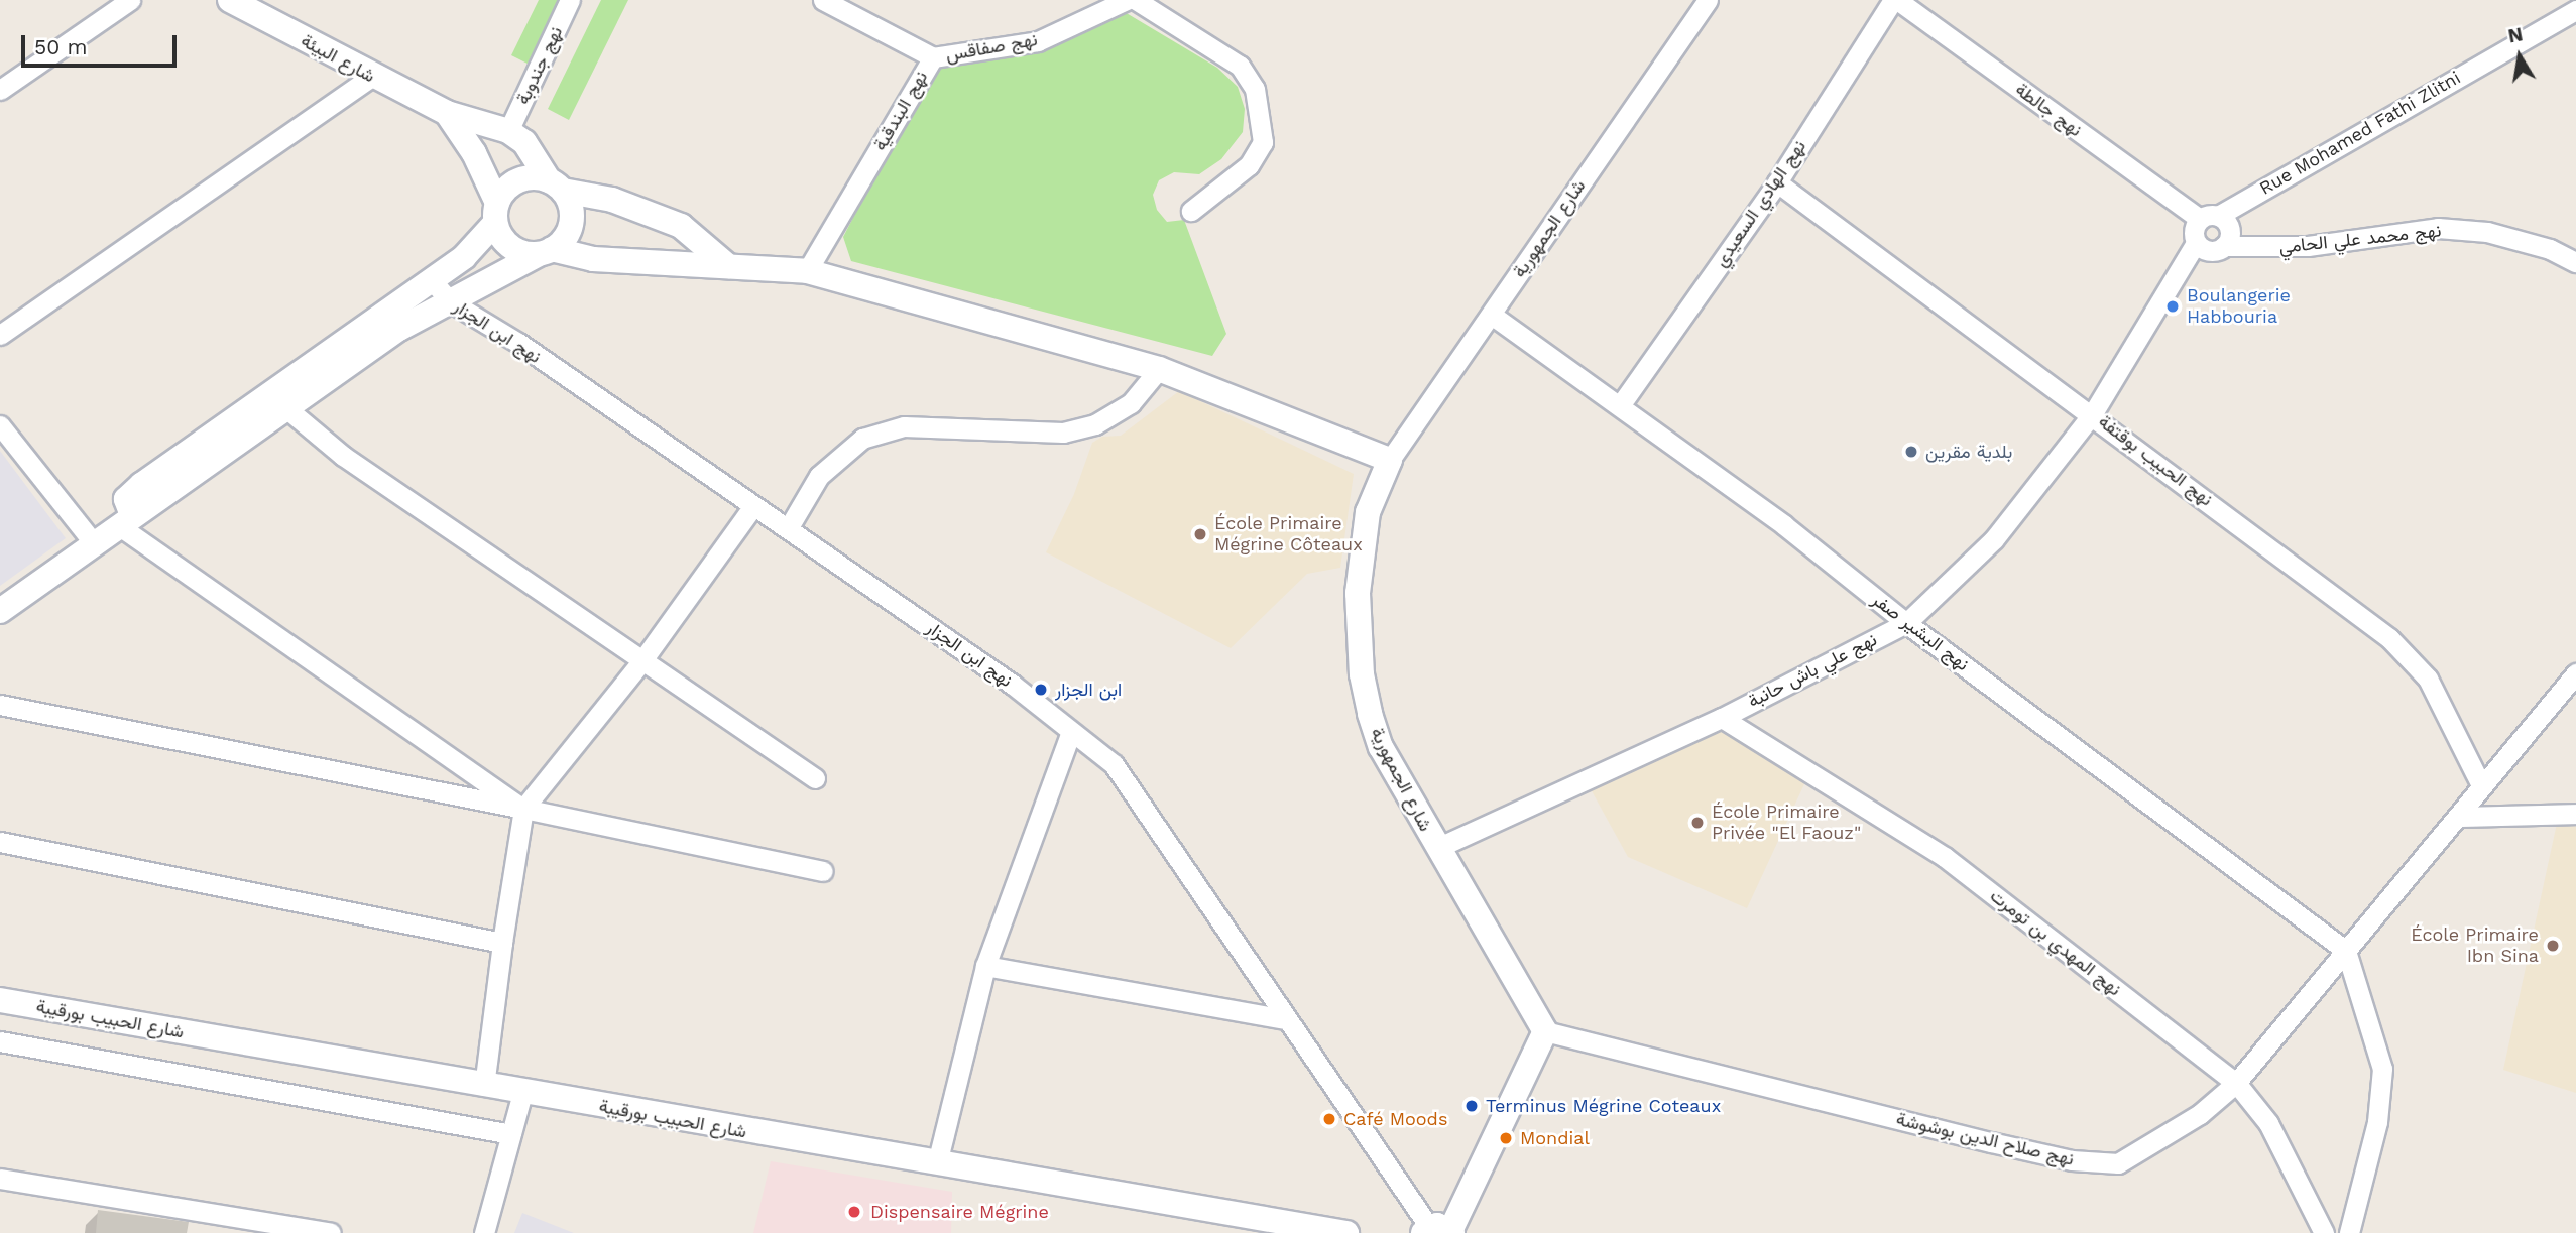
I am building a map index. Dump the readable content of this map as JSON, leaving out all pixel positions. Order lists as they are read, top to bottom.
{
  "streets": {
    "street": [
      "نهج صفاقس",
      "شارع البيئة",
      "نهج جندوبة",
      "نهج جالطة",
      "نهج البندقية",
      "Rue Mohamed Fathi Zlitni",
      "نهج الهادي السعيدي",
      "شارع الجمهورية",
      "نهج محمد علي الحامي",
      "نهج ابن الجزار",
      "نهج الحبيب بوقتفة",
      "نهج البشير صفر",
      "نهج علي باش حانبة",
      "نهج المهدي بن تومرت",
      "شارع الحبيب بورقيبة",
      "نهج صلاح الدين بوشوشة"
    ]
  },
  "crossings": [
    ["نهج صفاقس", "نهج البندقية"],
    ["شارع البيئة", "نهج جندوبة"],
    ["نهج جالطة", "Rue Mohamed Fathi Zlitni"],
    ["نهج جالطة", "نهج الهادي السعيدي"],
    ["نهج جالطة", "نهج محمد علي الحامي"],
    ["نهج جالطة", "نهج علي باش حانبة"],
    ["Rue Mohamed Fathi Zlitni", "نهج محمد علي الحامي"],
    ["Rue Mohamed Fathi Zlitni", "نهج علي باش حانبة"],
    ["نهج الهادي السعيدي", "نهج الحبيب بوقتفة"],
    ["نهج الهادي السعيدي", "نهج البشير صفر"],
    ["شارع الجمهورية", "نهج البشير صفر"],
    ["شارع الجمهورية", "نهج علي باش حانبة"],
    ["شارع الجمهورية", "نهج صلاح الدين بوشوشة"],
    ["نهج محمد علي الحامي", "نهج علي باش حانبة"],
    ["نهج الحبيب بوقتفة", "نهج علي باش حانبة"],
    ["نهج الحبيب بوقتفة", "نهج صلاح الدين بوشوشة"],
    ["نهج البشير صفر", "نهج علي باش حانبة"],
    ["نهج البشير صفر", "نهج صلاح الدين بوشوشة"],
    ["نهج علي باش حانبة", "نهج المهدي بن تومرت"],
    ["نهج المهدي بن تومرت", "نهج صلاح الدين بوشوشة"]
  ],
  "places": [
    "Boulangerie Habbouria",
    "بلدية مقرين",
    "École Primaire Mégrine Côteaux",
    "ابن الجزار",
    "École Primaire Privée \"El Faouz\"",
    "École Primaire Ibn Sina",
    "Terminus Mégrine Coteaux",
    "Café Moods",
    "Mondial",
    "Dispensaire Mégrine"
  ],
  "scale_bar": "50 m",
  "north": "top"
}
